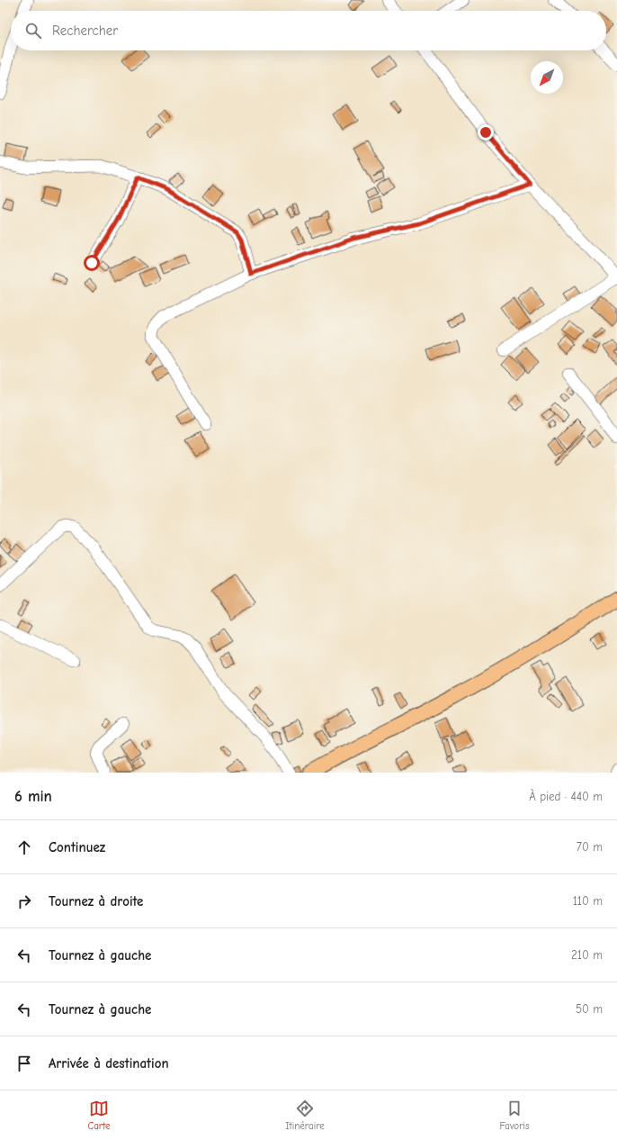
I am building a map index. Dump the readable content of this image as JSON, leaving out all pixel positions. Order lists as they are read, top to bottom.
{
  "north": "bottom left",
  "page": {
    "search": "Rechercher",
    "heading": ["6 min", "À pied · 440 m"],
    "list": [
      ["Continuez", "70 m"],
      ["Tournez à droite", "110 m"],
      ["Tournez à gauche", "210 m"],
      ["Tournez à gauche", "50 m"],
      "Arrivée à destination"
    ],
    "nav": ["Carte", "Itinéraire", "Favoris"]
  }
}
